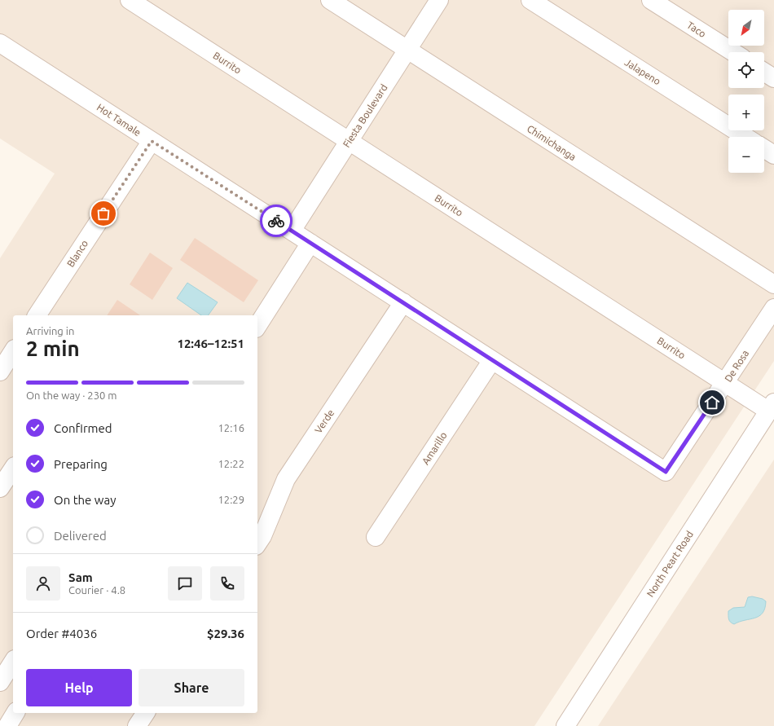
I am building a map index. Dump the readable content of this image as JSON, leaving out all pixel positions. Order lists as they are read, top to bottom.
{
  "streets": {
    "street": [
      "Taco",
      "Burrito",
      "Jalapeno",
      "Fiesta Boulevard",
      "Hot Tamale",
      "Chimichanga",
      "Blanco",
      "De Rosa",
      "Verde",
      "Amarillo",
      "North Peart Road"
    ]
  },
  "crossings": [
    ["Burrito", "Fiesta Boulevard"],
    ["Burrito", "De Rosa"],
    ["Burrito", "North Peart Road"],
    ["Fiesta Boulevard", "Hot Tamale"],
    ["Fiesta Boulevard", "Chimichanga"],
    ["Hot Tamale", "Blanco"],
    ["Hot Tamale", "De Rosa"],
    ["Hot Tamale", "Verde"],
    ["Hot Tamale", "Amarillo"]
  ],
  "north": "bottom left",
  "page": {
    "map_buttons": ["+", "−"],
    "heading": ["2 min", "Arriving in", "12:46–12:51"],
    "panel": [
      "Sam",
      "Courier · 4.8",
      "Order #4036",
      "$29.36"
    ],
    "bar": "On the way · 230 m",
    "list": [
      ["Confirmed", "12:16"],
      ["Preparing", "12:22"],
      ["On the way", "12:29"],
      "Delivered"
    ],
    "buttons": ["Help", "Share"]
  }
}
